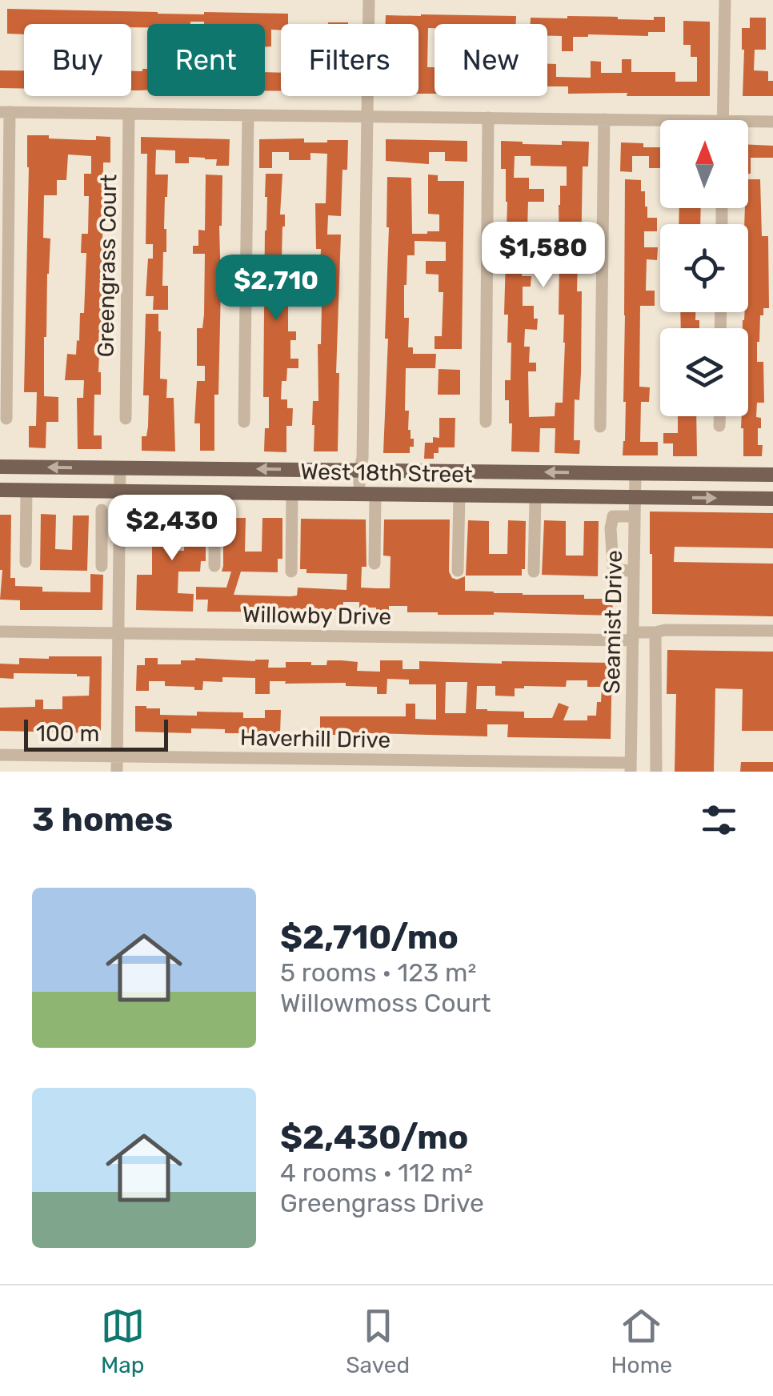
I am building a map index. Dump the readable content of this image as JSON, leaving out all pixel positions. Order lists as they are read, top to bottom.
{
  "streets": {
    "main road": ["West 18th Street"],
    "street": [
      "Greengrass Court",
      "Willowby Drive",
      "Seamist Drive",
      "Haverhill Drive"
    ]
  },
  "crossings": [
    ["West 18th Street", "Seamist Drive"],
    ["Willowby Drive", "Seamist Drive"],
    ["Seamist Drive", "Haverhill Drive"]
  ],
  "scale_bar": "100 m",
  "north": "top",
  "page": {
    "chip": [
      "Buy",
      "Rent",
      "Filters",
      "New"
    ],
    "price": ["$1,580", "$2,710", "$2,430"],
    "scale": "100 m",
    "heading": "3 homes",
    "list": [
      {
        "name": "$2,710/mo",
        "note": "5 rooms · 123 m² · Willowmoss Court"
      },
      {
        "name": "$2,430/mo",
        "note": "4 rooms · 112 m² · Greengrass Drive"
      }
    ],
    "tabs": ["Map", "Saved", "Home"]
  }
}
